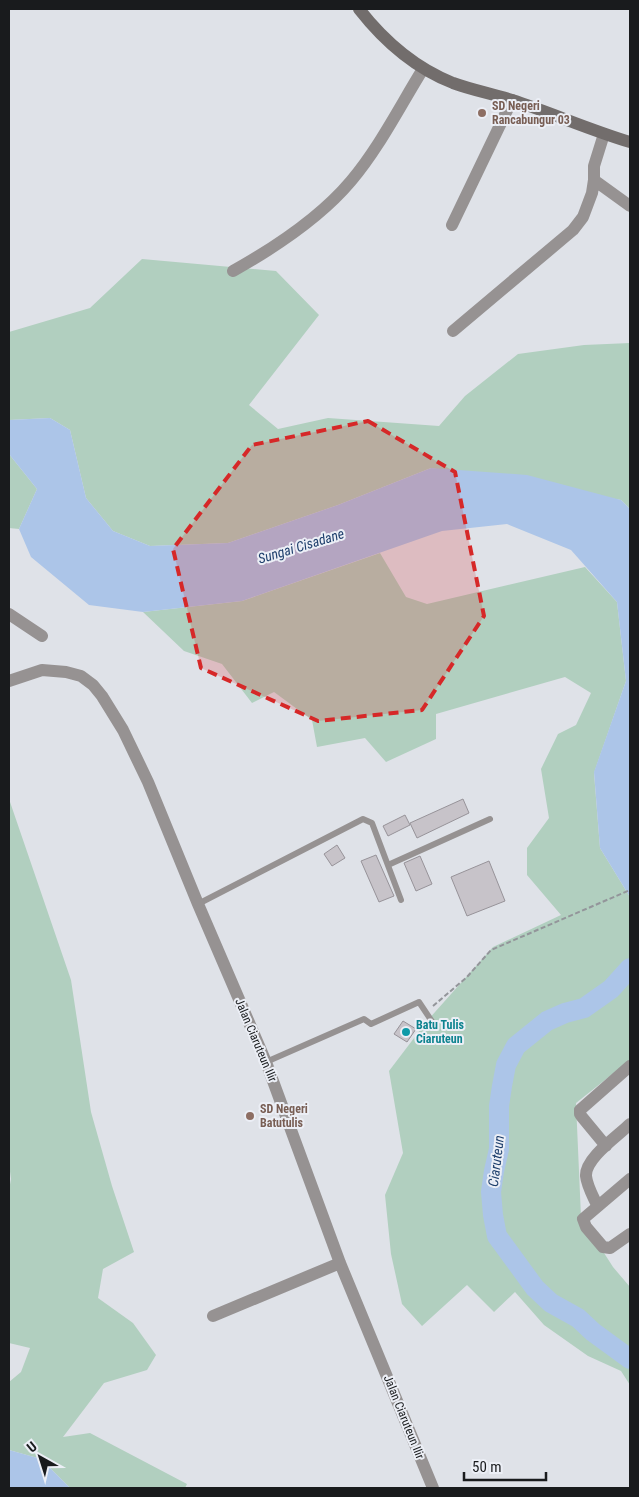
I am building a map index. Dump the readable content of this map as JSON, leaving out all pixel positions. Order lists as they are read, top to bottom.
{
  "streets": {
    "street": ["Jalan Ciaruteun Ilir"]
  },
  "water": ["Sungai Cisadane", "Ciaruteun"],
  "places": ["SD Negeri Rancabungur 03", "Batu Tulis Ciaruteun", "SD Negeri Batutulis"],
  "scale_bar": "50 m",
  "north": "top left"
}
